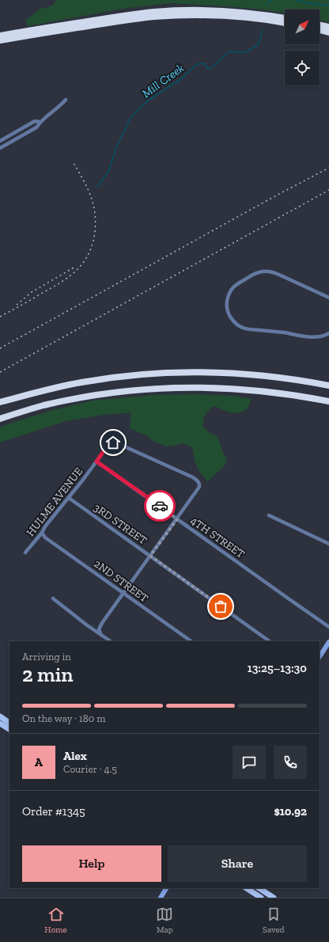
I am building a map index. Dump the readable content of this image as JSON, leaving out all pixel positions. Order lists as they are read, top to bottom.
{
  "streets": {
    "street": [
      "HULME AVENUE",
      "3RD STREET",
      "4TH STREET",
      "2ND STREET"
    ]
  },
  "crossings": [
    ["HULME AVENUE", "3RD STREET"],
    ["HULME AVENUE", "4TH STREET"],
    ["HULME AVENUE", "2ND STREET"]
  ],
  "water": ["Mill Creek"],
  "north": "top right",
  "page": {
    "heading": ["2 min", "Arriving in", "13:25–13:30"],
    "panel": [
      "Alex",
      "Courier · 4.5",
      "Order #1345",
      "$10.92"
    ],
    "bar": "On the way · 180 m",
    "round": "A",
    "buttons": ["Help", "Share"],
    "tabs": ["Home", "Map", "Saved"]
  }
}
